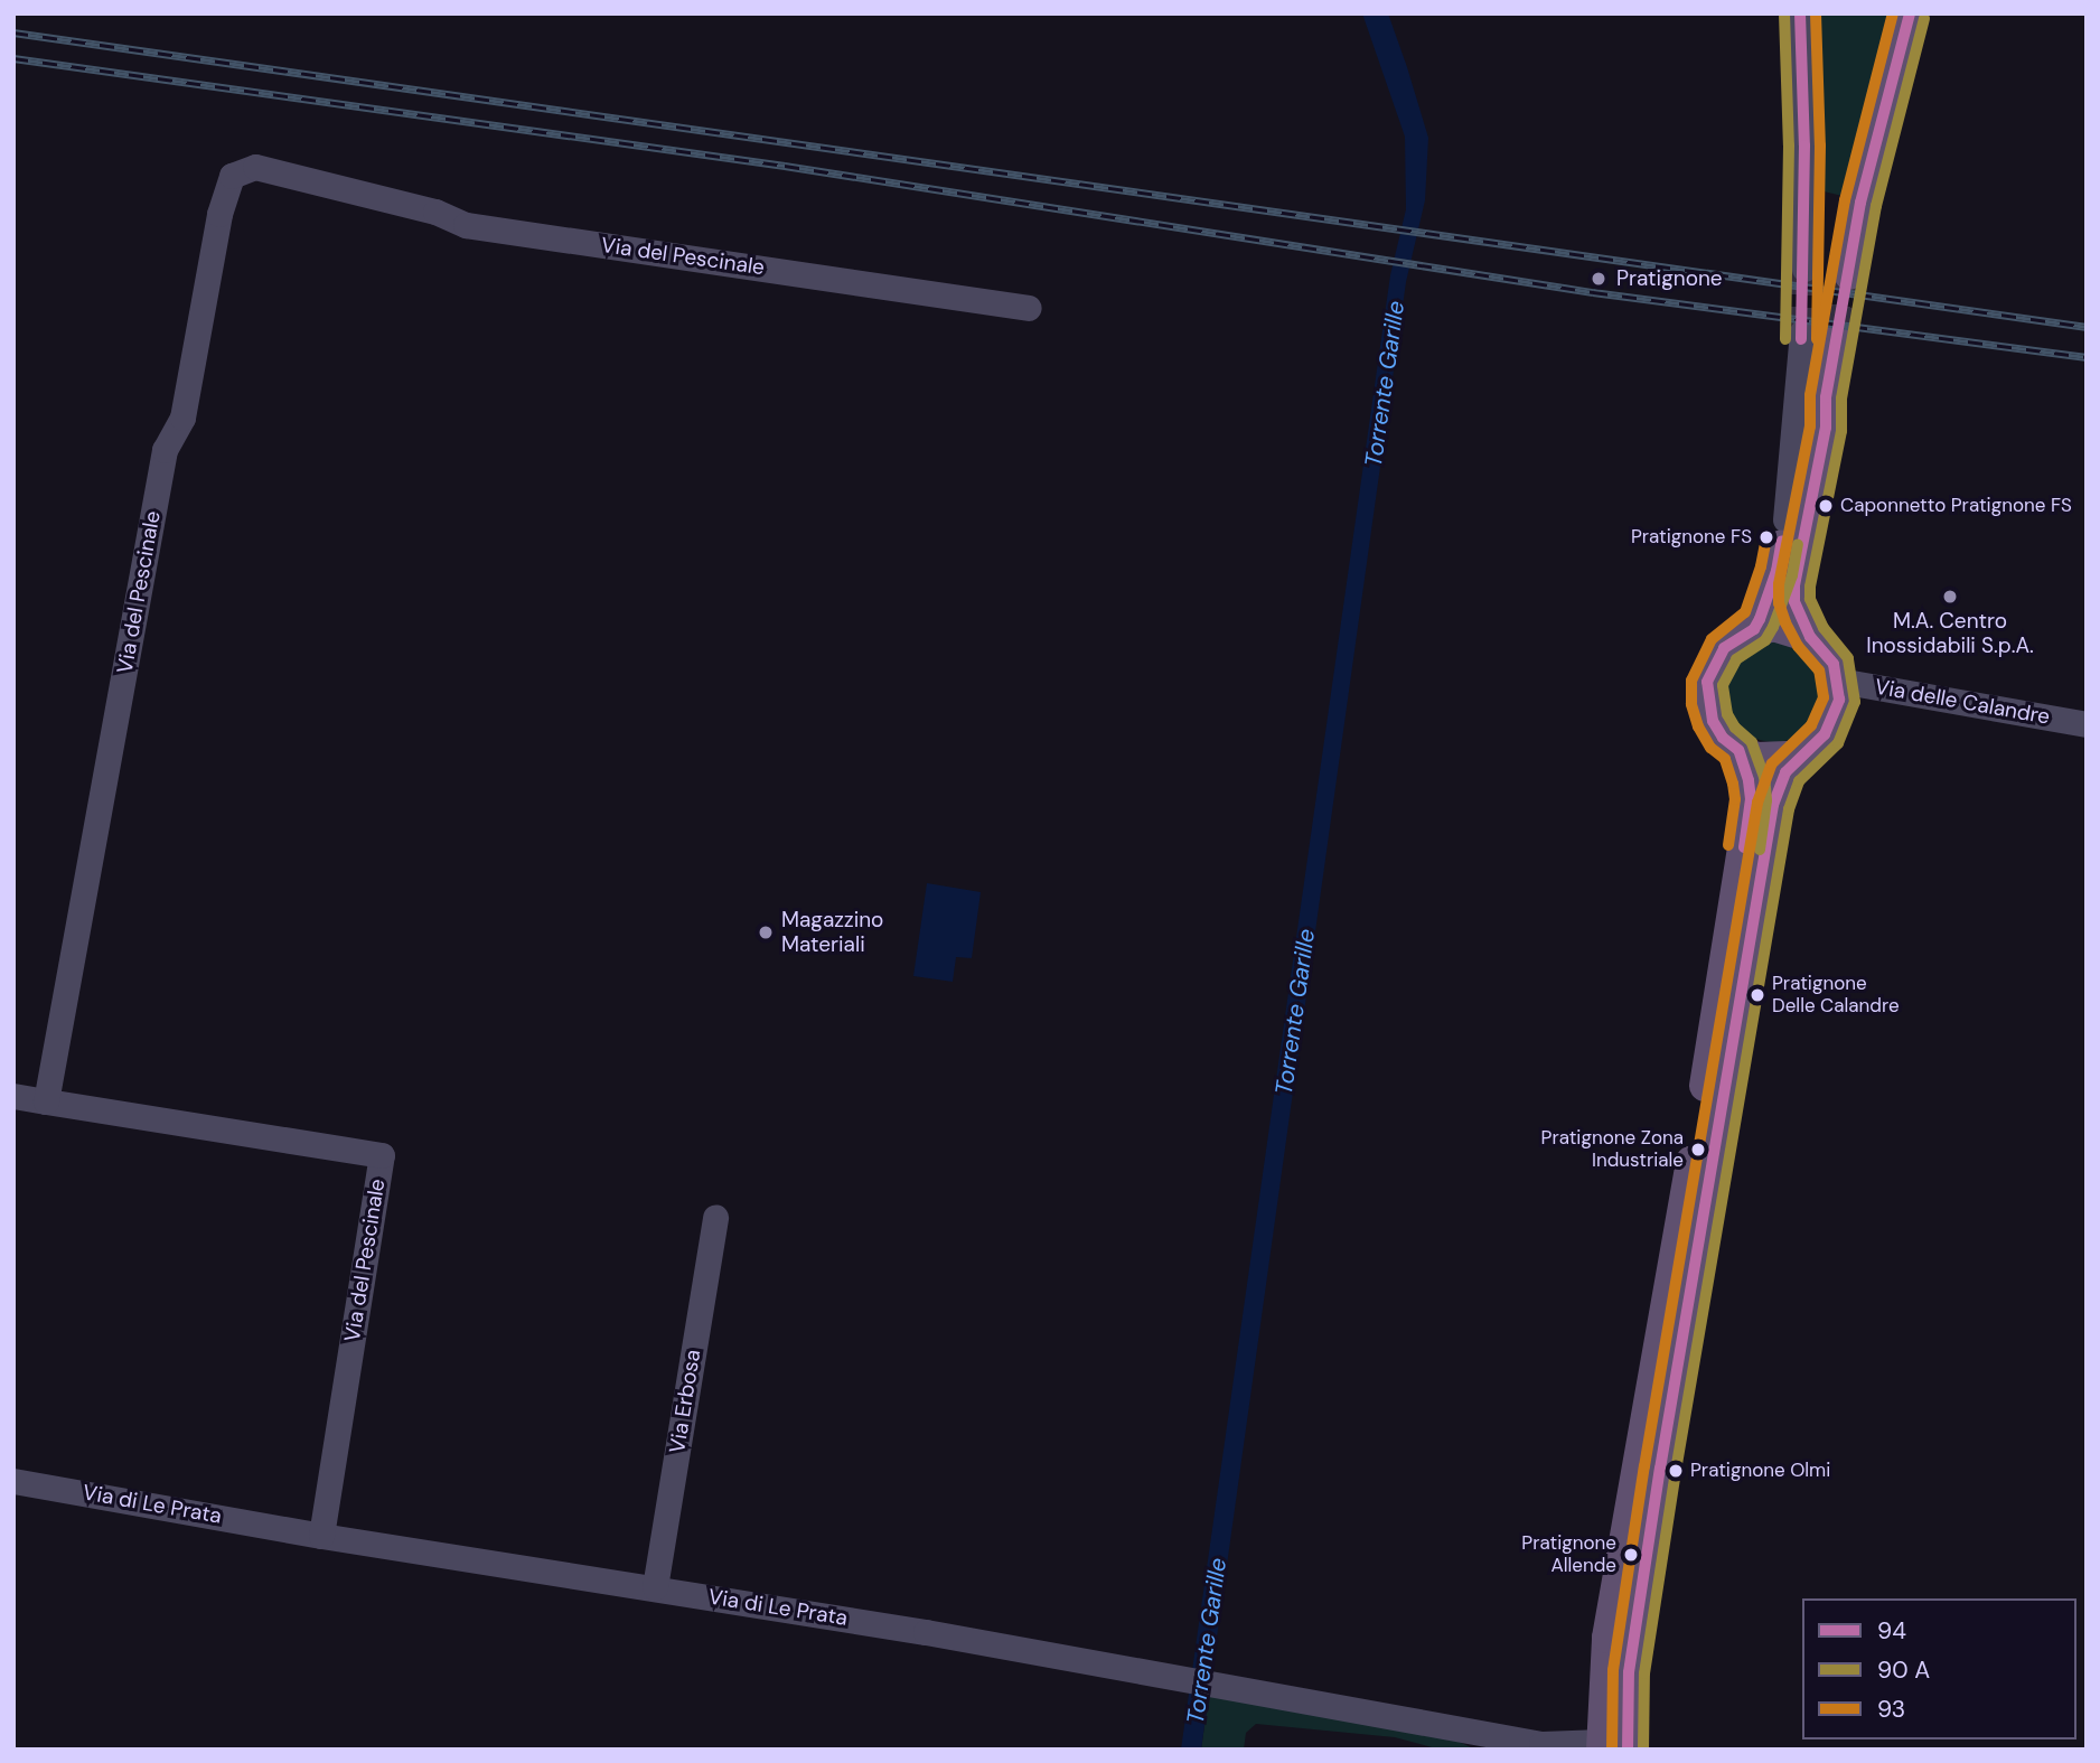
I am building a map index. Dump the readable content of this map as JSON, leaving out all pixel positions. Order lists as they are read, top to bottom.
{
  "streets": {
    "street": [
      "Via del Pescinale",
      "Via delle Calandre",
      "Via Erbosa",
      "Via di Le Prata"
    ]
  },
  "crossings": [
    ["Via del Pescinale", "Via di Le Prata"],
    ["Via Erbosa", "Via di Le Prata"]
  ],
  "water": ["Torrente Garille"],
  "places": [
    "Pratignone",
    "Caponnetto Pratignone FS",
    "Pratignone FS",
    "M.A. Centro Inossidabili S.p.A.",
    "Magazzino Materiali",
    "Pratignone Delle Calandre",
    "Pratignone Zona Industriale",
    "Pratignone Olmi",
    "Pratignone Allende"
  ],
  "lines": ["transit line 94", "transit line 93"],
  "legend": ["94", "90 A", "93"]
}
